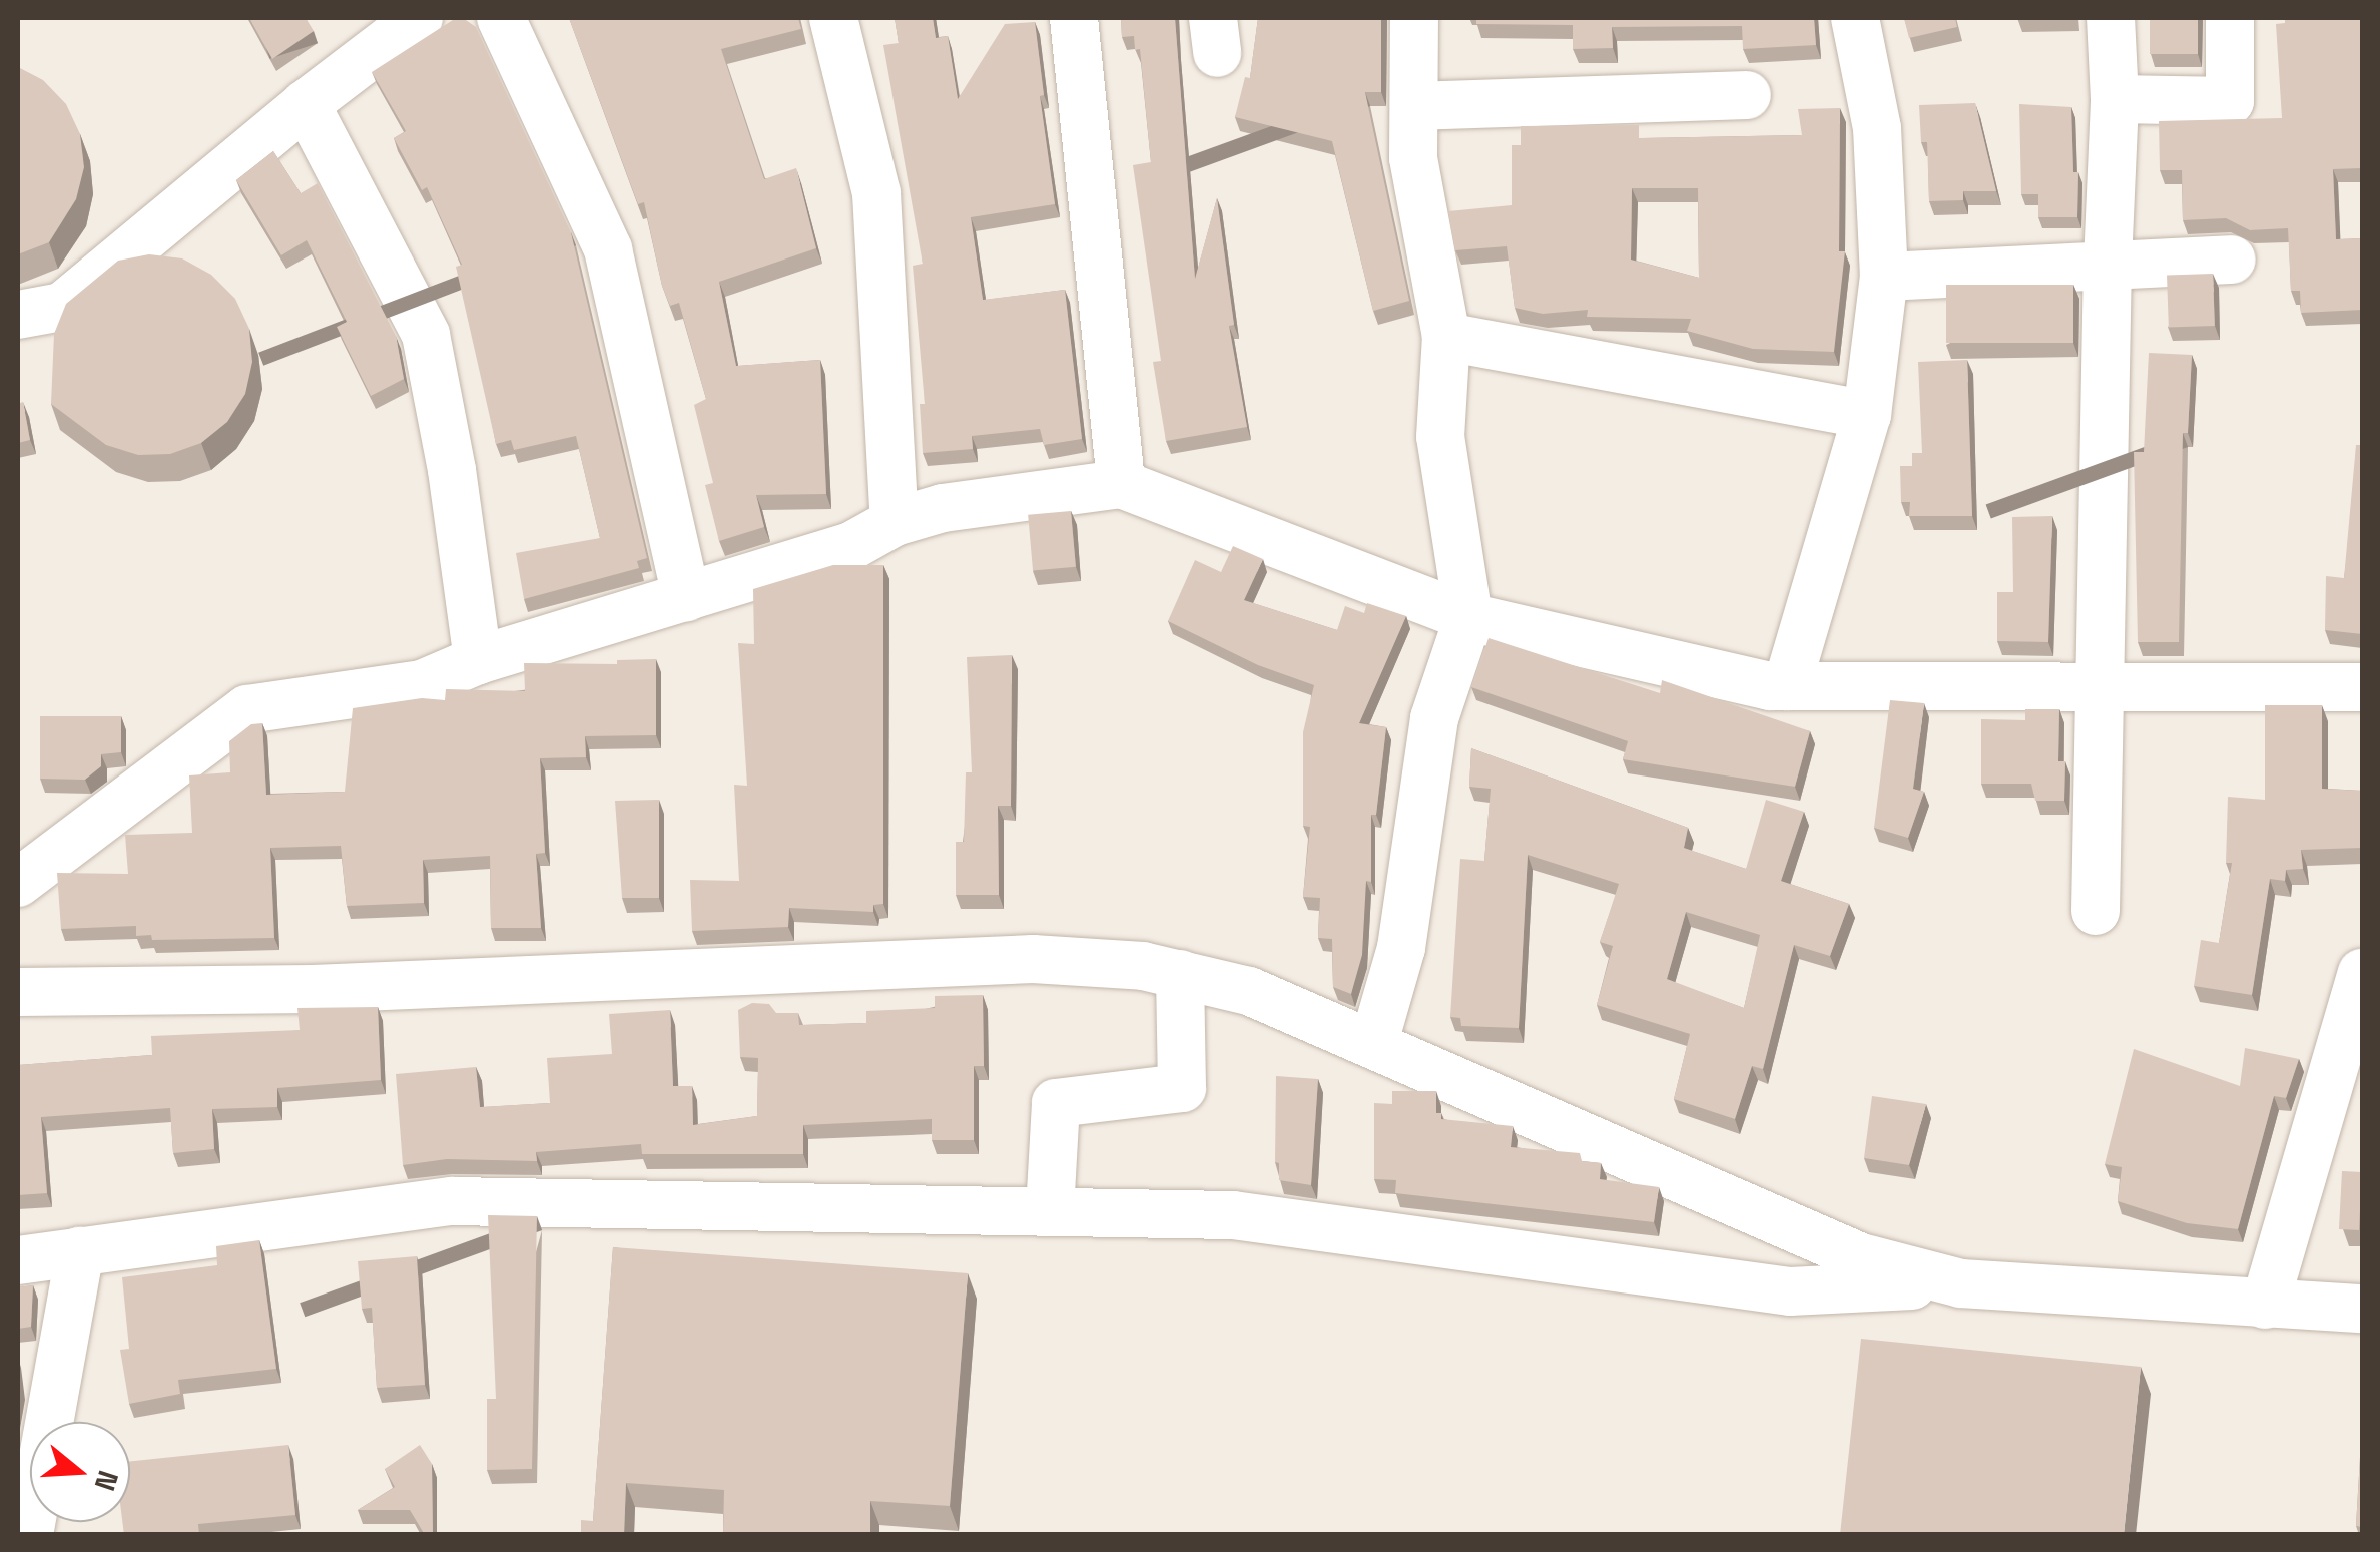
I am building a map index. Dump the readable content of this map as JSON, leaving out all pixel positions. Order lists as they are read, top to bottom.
{
  "north": "right"
}
